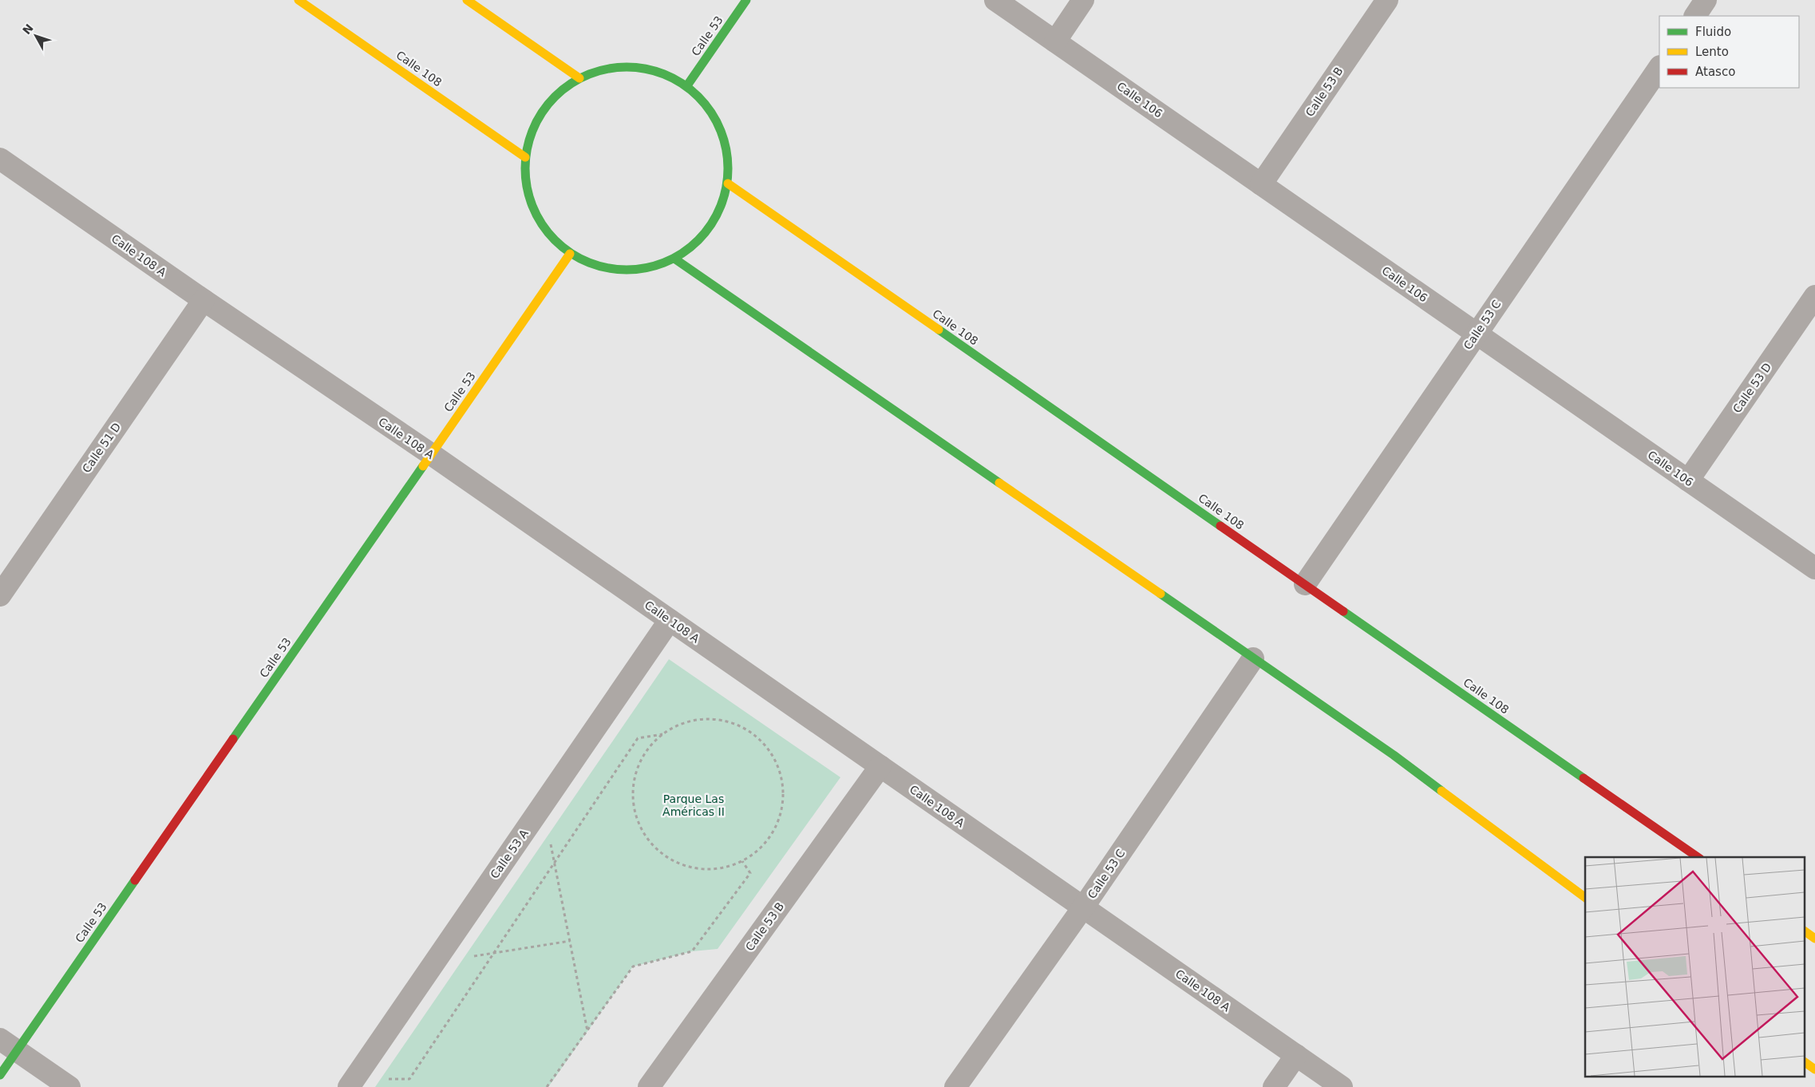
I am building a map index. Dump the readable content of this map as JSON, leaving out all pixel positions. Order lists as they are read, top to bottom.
{
  "streets": {
    "main road": ["Calle 53", "Calle 108"],
    "street": [
      "Calle 53 B",
      "Calle 106",
      "Calle 108 A",
      "Calle 53 C",
      "Calle 53 D",
      "Calle 51 D",
      "Calle 53 A"
    ]
  },
  "crossings": [
    ["Calle 53", "Calle 108 A"],
    ["Calle 108", "Calle 53 C"],
    ["Calle 53 B", "Calle 106"],
    ["Calle 53 B", "Calle 108 A"],
    ["Calle 106", "Calle 53 C"],
    ["Calle 106", "Calle 53 D"],
    ["Calle 108 A", "Calle 53 C"],
    ["Calle 108 A", "Calle 51 D"],
    ["Calle 108 A", "Calle 53 A"]
  ],
  "parks": ["Parque Las Américas II"],
  "legend": ["Fluido", "Lento", "Atasco"],
  "north": "top left"
}
